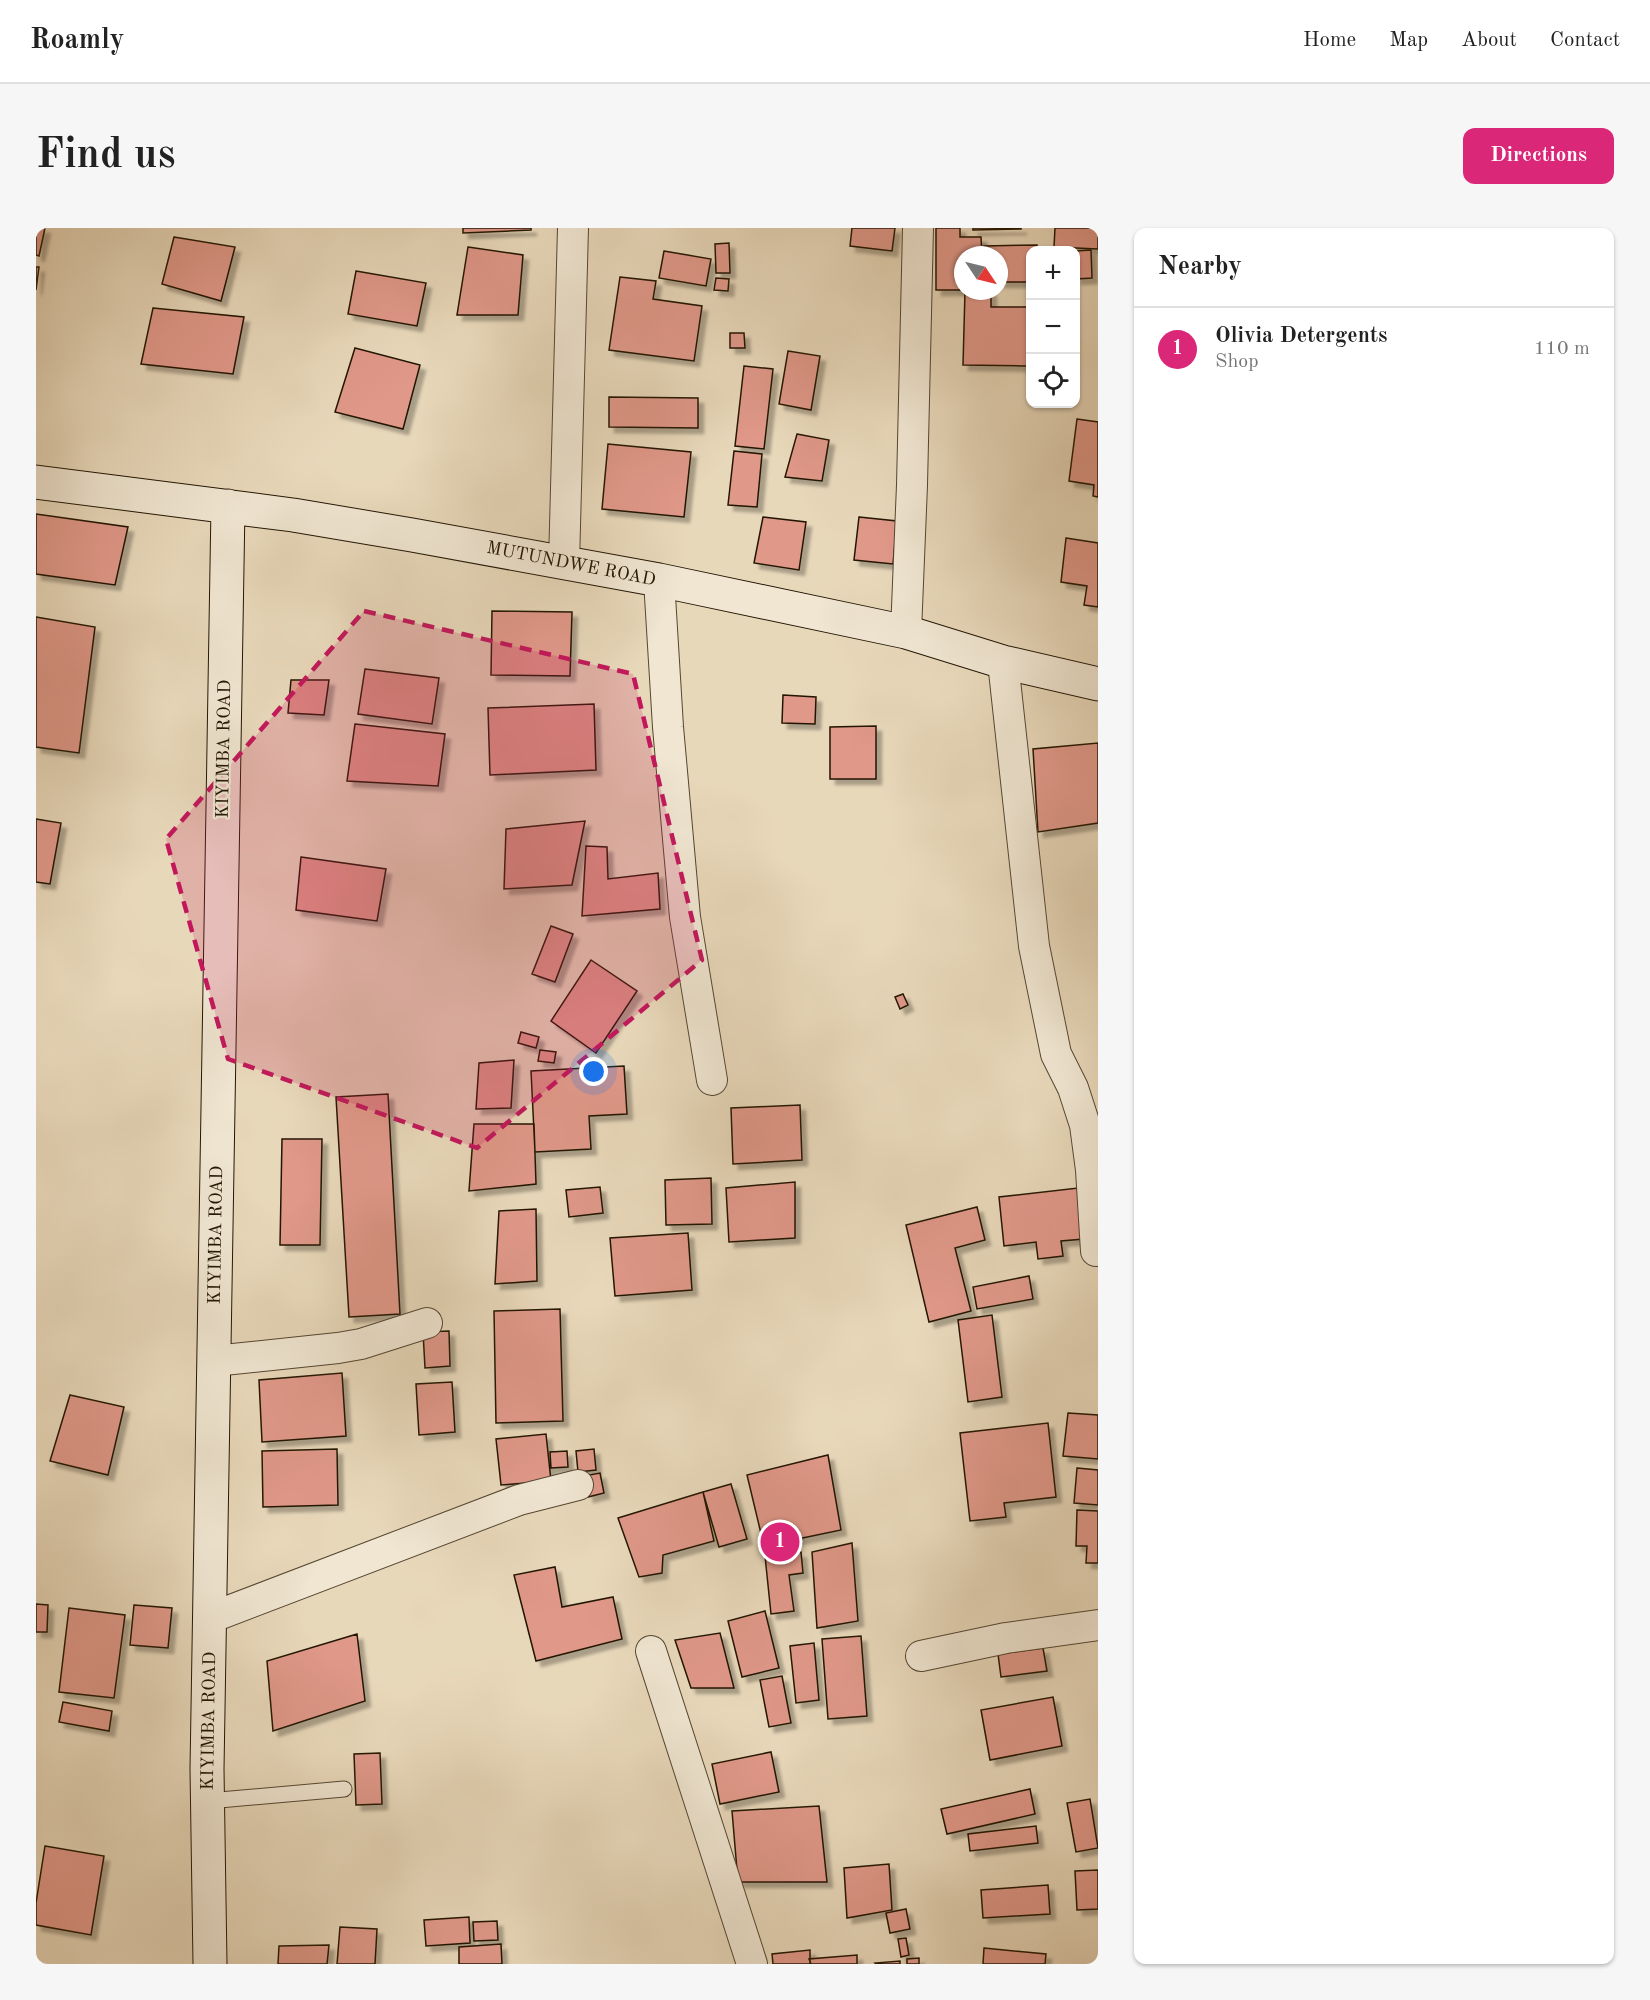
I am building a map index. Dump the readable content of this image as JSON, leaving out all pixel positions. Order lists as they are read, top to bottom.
{
  "streets": {
    "street": ["MUTUNDWE ROAD", "KIYIMBA ROAD"]
  },
  "crossings": [
    ["MUTUNDWE ROAD", "KIYIMBA ROAD"]
  ],
  "north": "bottom right",
  "page": {
    "header": "Roamly",
    "nav": [
      "Home",
      "Map",
      "About",
      "Contact"
    ],
    "buttons": "Directions",
    "title": "Find us",
    "heading": "Nearby",
    "map_buttons": ["+", "−"],
    "list": [
      {
        "mark": "1",
        "name": "Olivia Detergents",
        "note": "Shop",
        "value": "110 m"
      }
    ],
    "pins": "1"
  }
}
